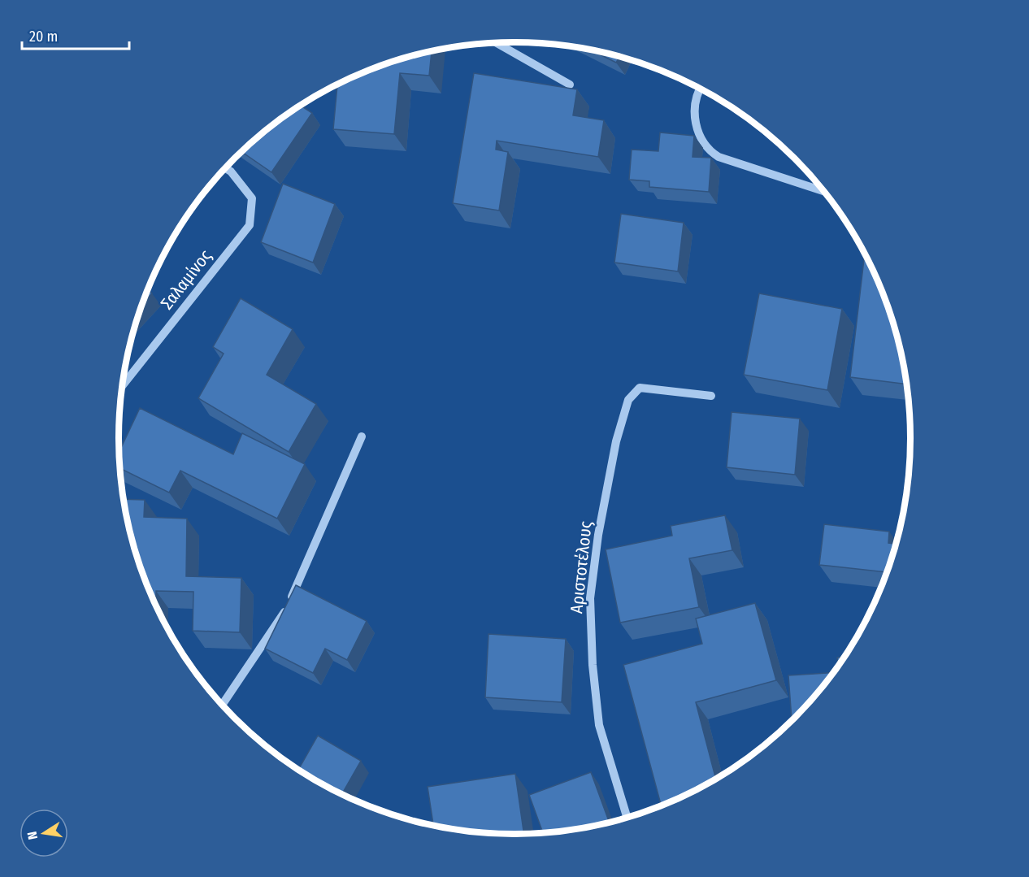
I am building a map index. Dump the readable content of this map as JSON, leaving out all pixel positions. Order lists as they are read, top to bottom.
{
  "streets": {
    "street": ["Σαλαμίνος", "Αριστοτέλους"]
  },
  "scale_bar": "20 m",
  "north": "left"
}
